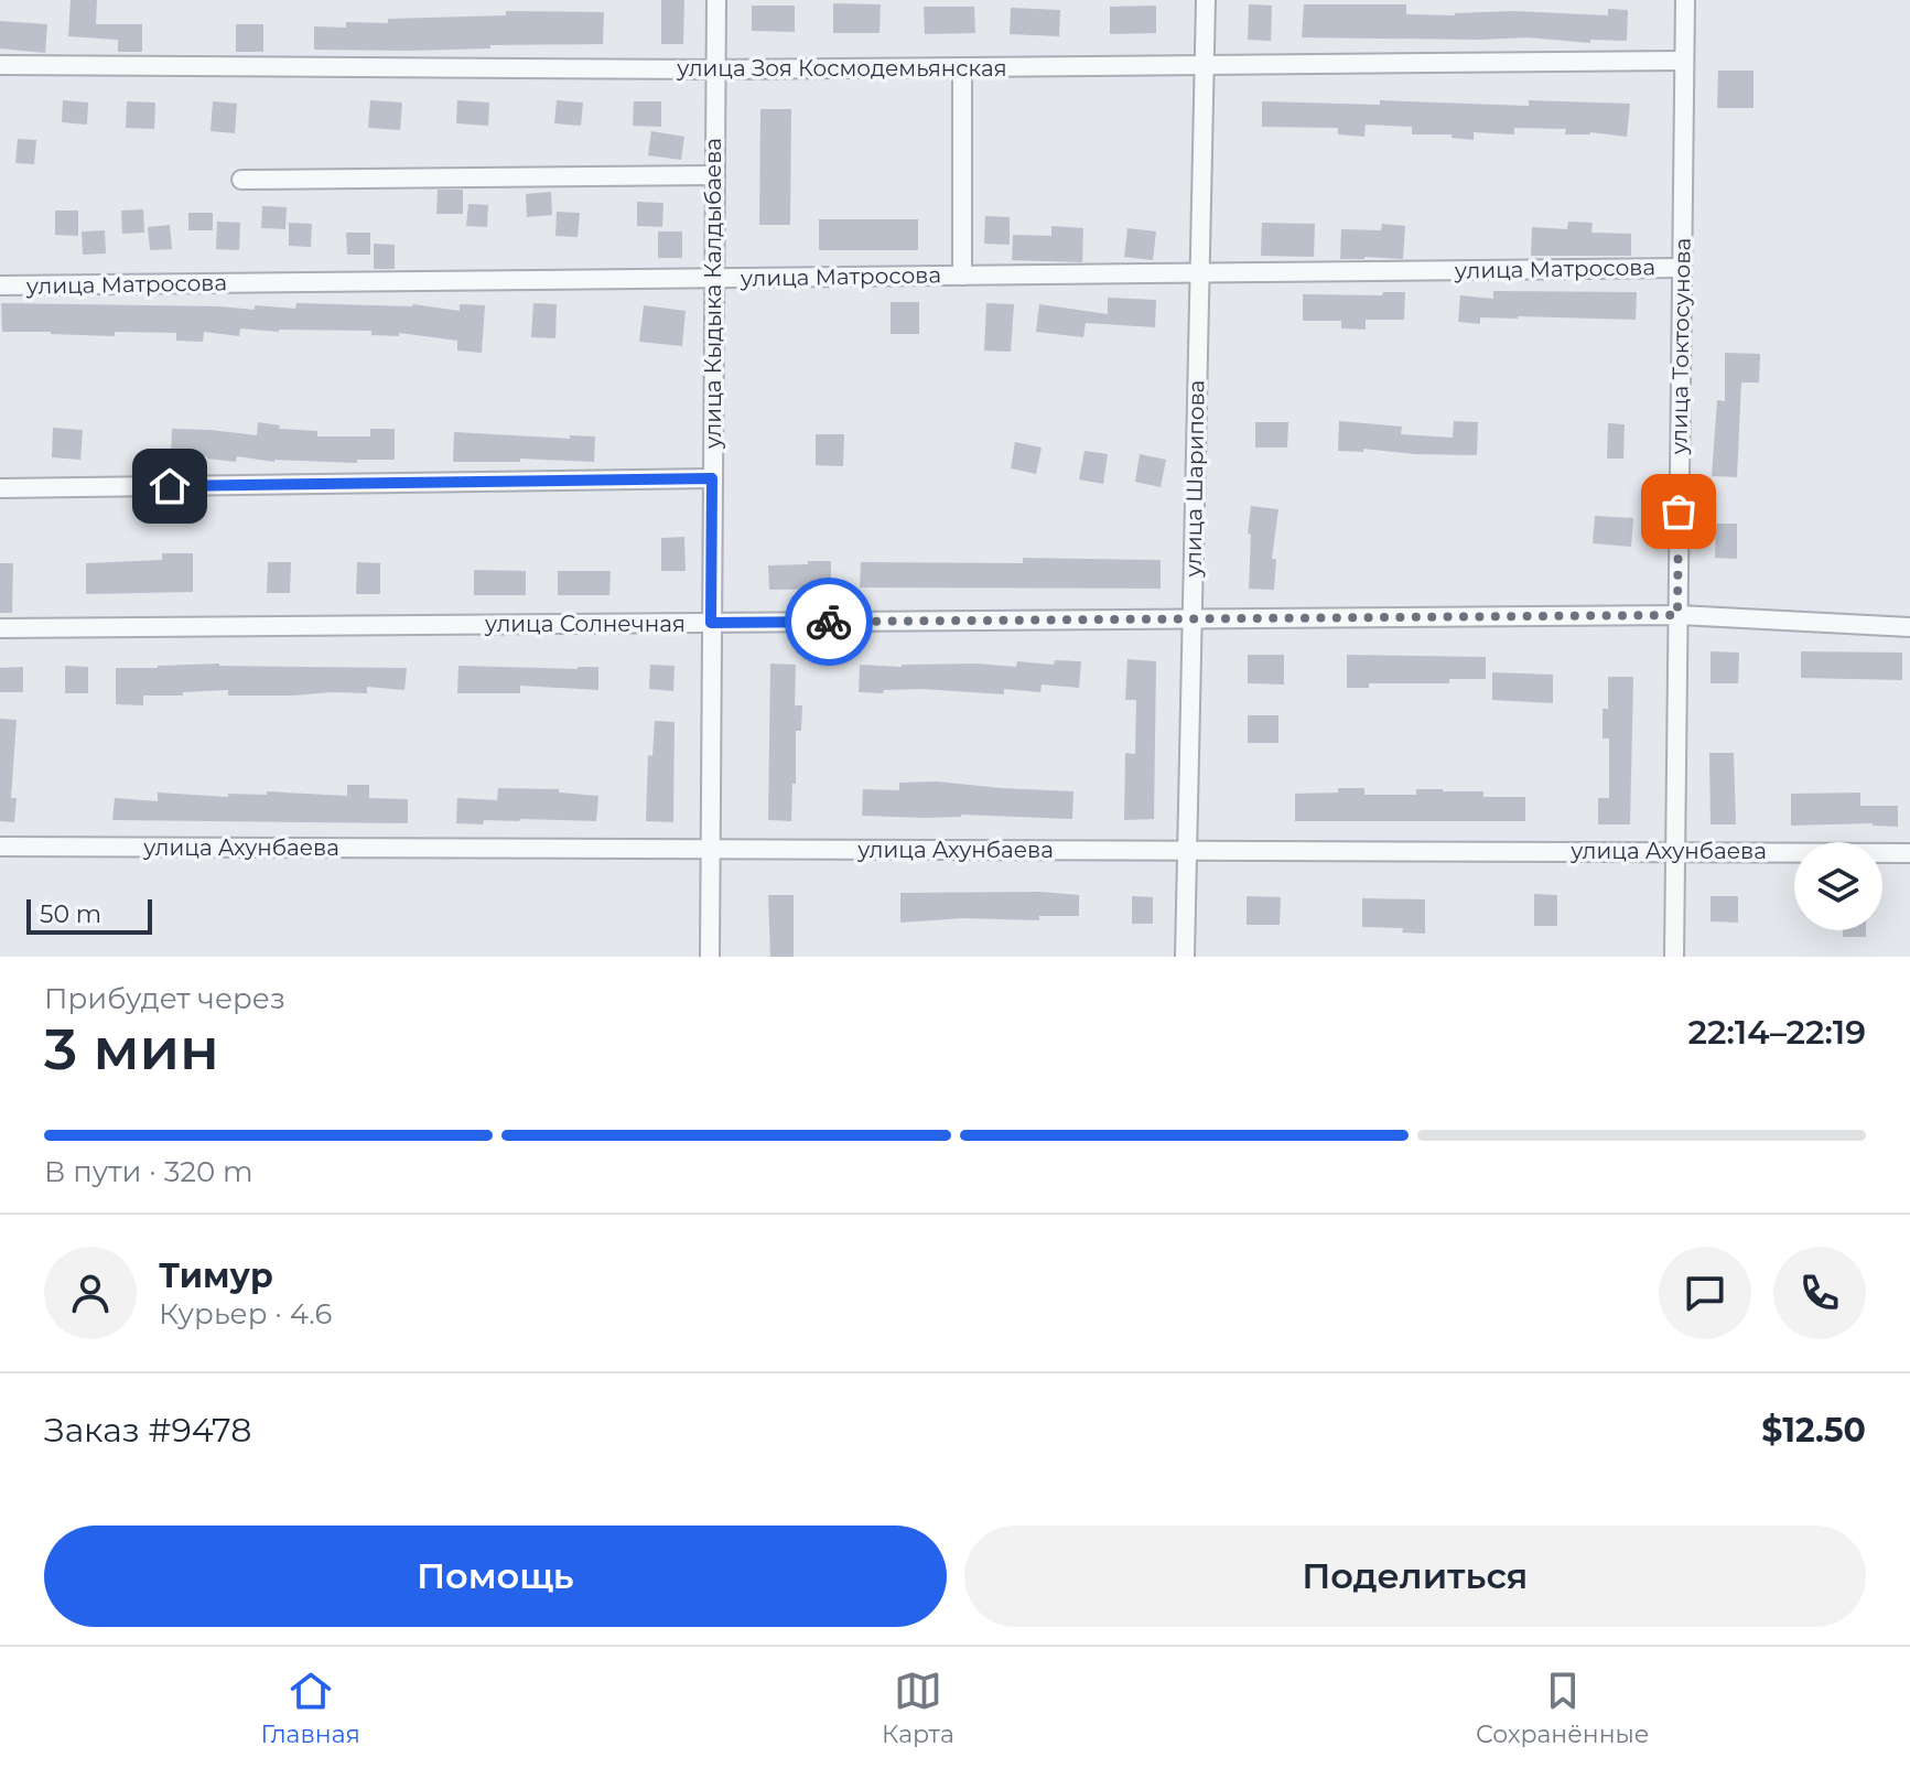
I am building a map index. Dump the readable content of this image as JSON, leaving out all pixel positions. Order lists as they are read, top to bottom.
{
  "streets": {
    "street": [
      "улица Зоя Космодемьянская",
      "улица Матросова",
      "улица Кыдыка Калдыбаева",
      "улица Токтосунова",
      "улица Шарипова",
      "улица Солнечная",
      "улица Ахунбаева"
    ]
  },
  "crossings": [
    ["улица Зоя Космодемьянская", "улица Кыдыка Калдыбаева"],
    ["улица Зоя Космодемьянская", "улица Токтосунова"],
    ["улица Зоя Космодемьянская", "улица Шарипова"],
    ["улица Матросова", "улица Кыдыка Калдыбаева"],
    ["улица Матросова", "улица Токтосунова"],
    ["улица Матросова", "улица Шарипова"],
    ["улица Кыдыка Калдыбаева", "улица Солнечная"],
    ["улица Кыдыка Калдыбаева", "улица Ахунбаева"],
    ["улица Токтосунова", "улица Солнечная"],
    ["улица Токтосунова", "улица Ахунбаева"],
    ["улица Шарипова", "улица Солнечная"],
    ["улица Шарипова", "улица Ахунбаева"]
  ],
  "scale_bar": "50 m",
  "page": {
    "scale": "50 m",
    "heading": ["3 мин", "Прибудет через", "22:14–22:19"],
    "panel": [
      "Тимур",
      "Курьер · 4.6",
      "Заказ #9478",
      "$12.50"
    ],
    "bar": "В пути · 320 m",
    "buttons": ["Помощь", "Поделиться"],
    "tabs": ["Главная", "Карта", "Сохранённые"]
  }
}
